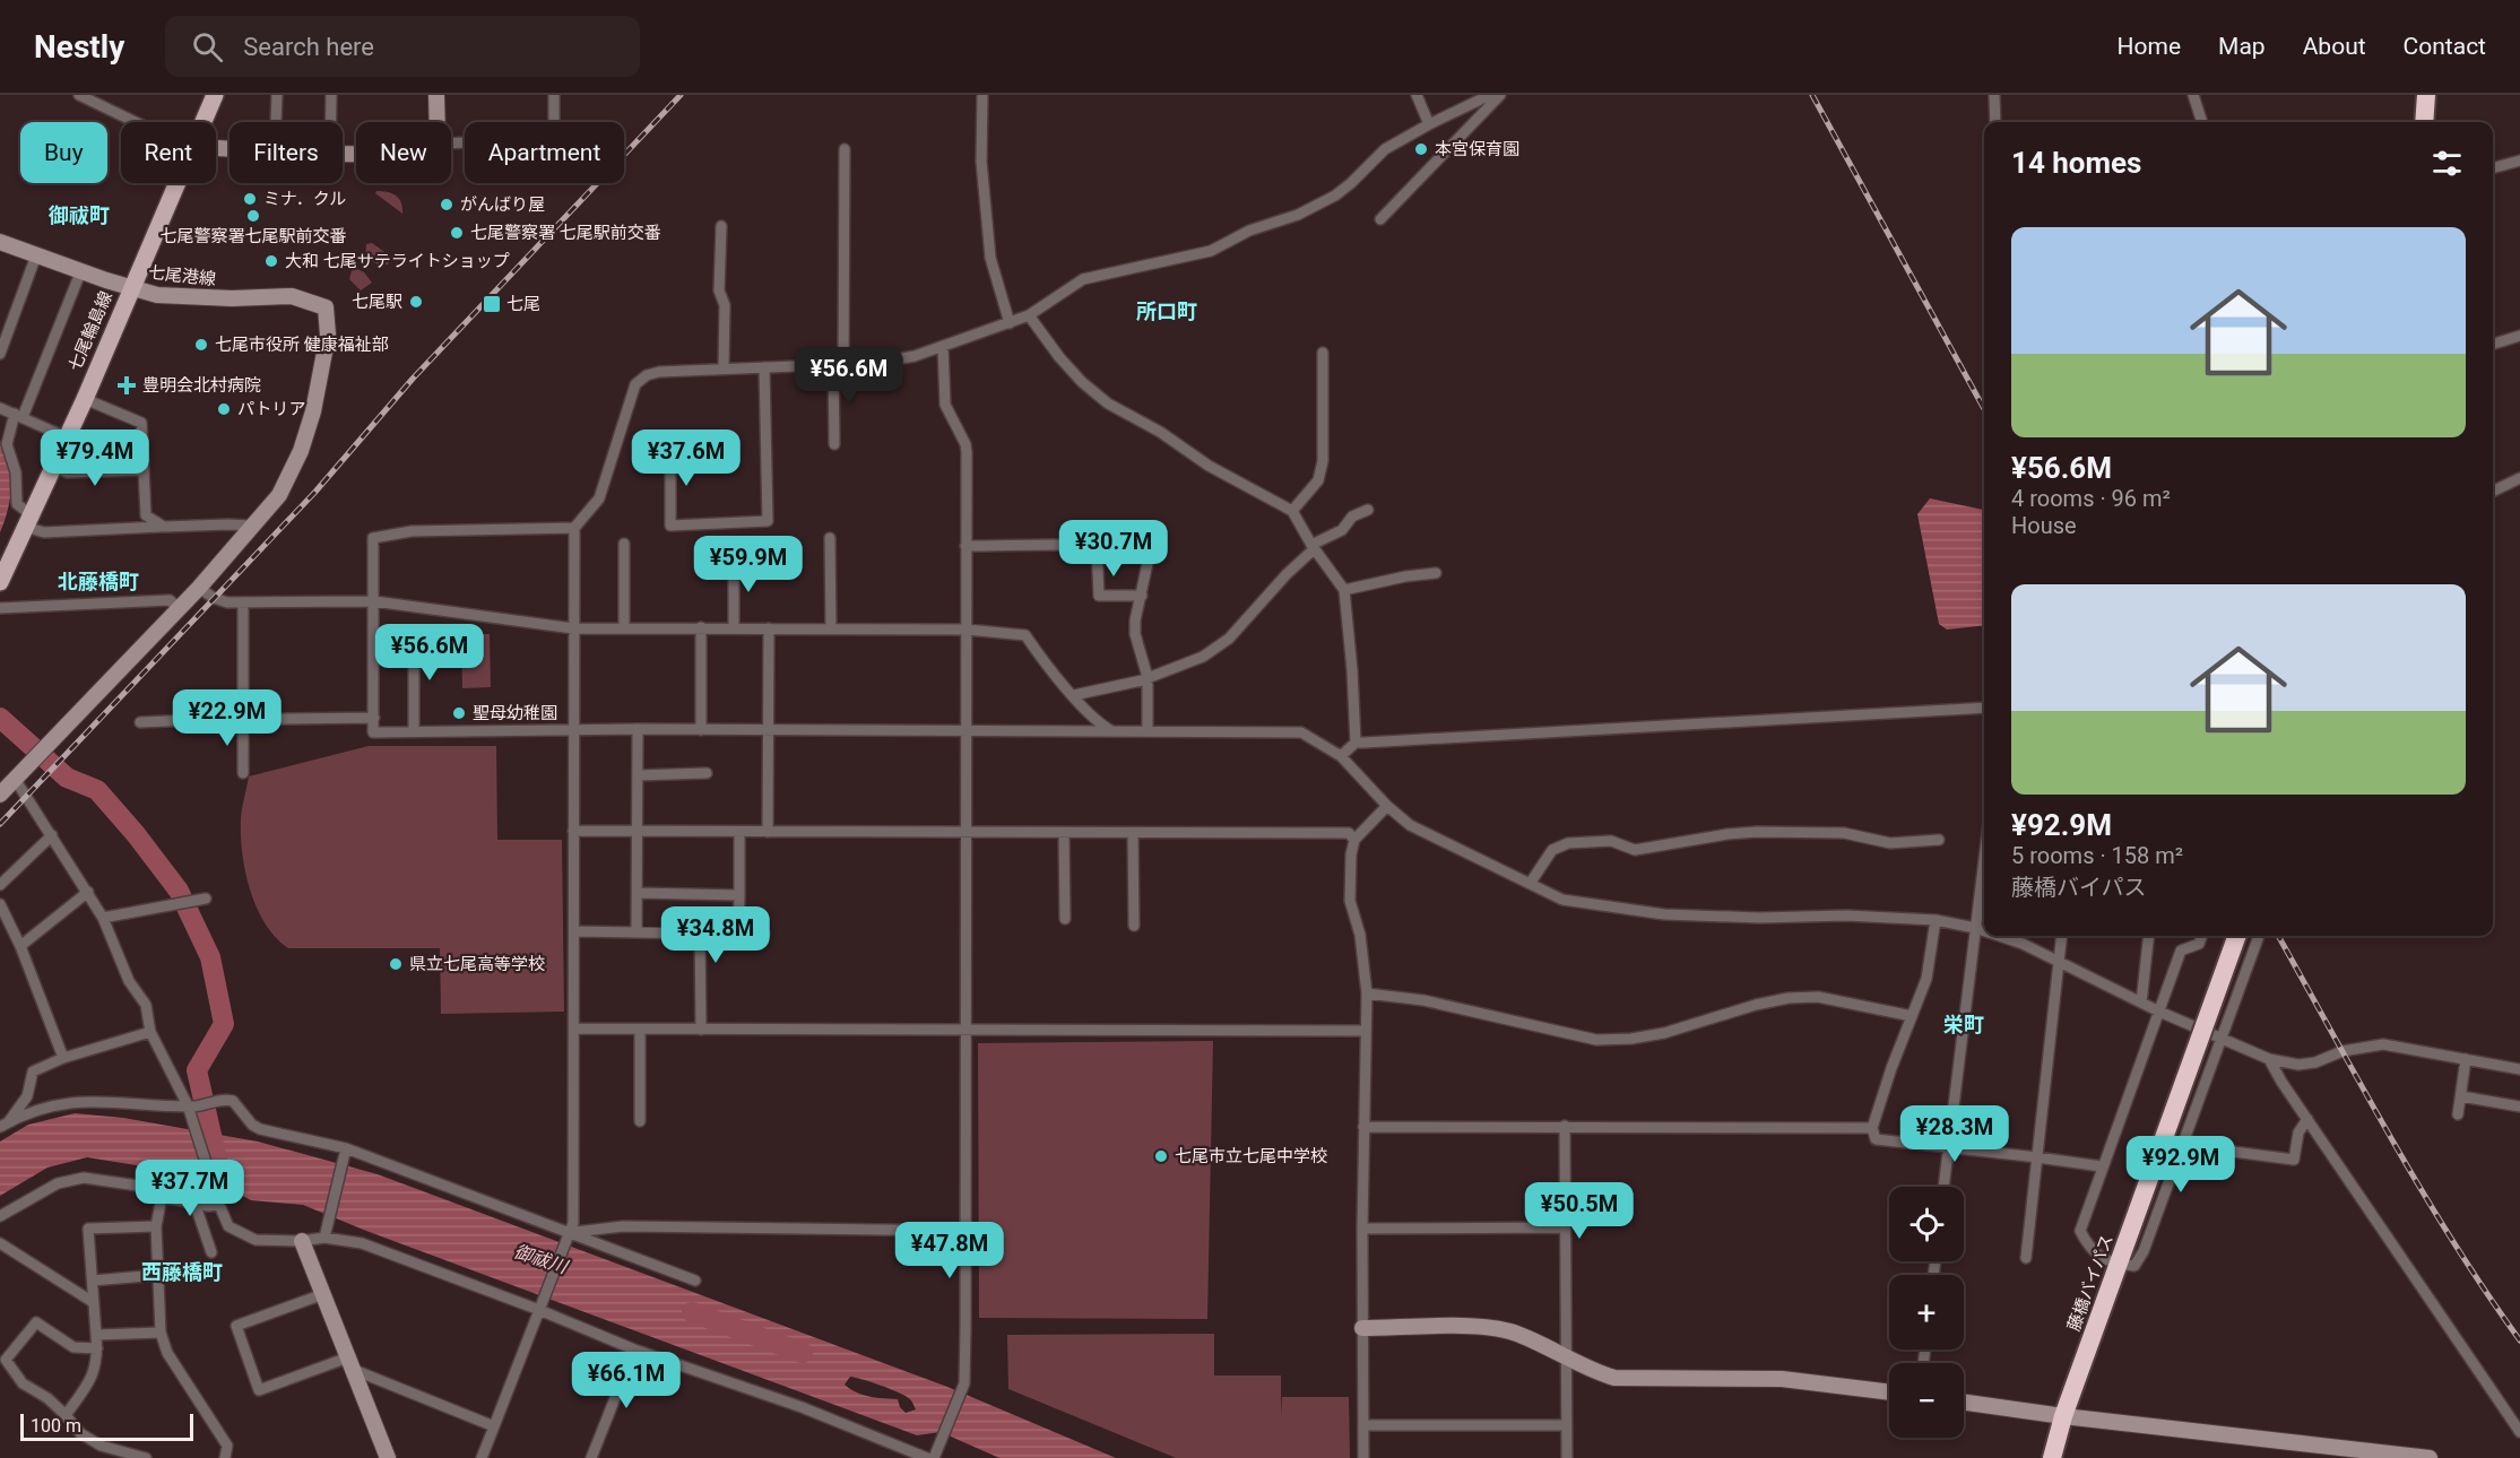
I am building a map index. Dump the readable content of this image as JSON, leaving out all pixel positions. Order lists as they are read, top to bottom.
{
  "streets": {
    "highway": ["藤橋バイパス"],
    "main road": ["七尾輪島線"],
    "street": ["七尾港線"]
  },
  "crossings": [
    ["七尾港線", "七尾輪島線"]
  ],
  "districts": [
    "御祓町",
    "所口町",
    "北藤橋町",
    "栄町",
    "西藤橋町"
  ],
  "water": ["御祓川"],
  "places": {
    "other": [
      "本宮保育園",
      "ミナ．クル",
      "がんばり屋",
      "七尾警察署七尾駅前交番",
      "七尾警察署 七尾駅前交番",
      "大和 七尾サテライトショップ",
      "七尾駅",
      "七尾市役所 健康福祉部",
      "パトリア",
      "聖母幼稚園",
      "県立七尾高等学校",
      "七尾市立七尾中学校"
    ],
    "transit": ["七尾"],
    "health": ["豊明会北村病院"]
  },
  "scale_bar": "100 m",
  "page": {
    "header": "Nestly",
    "search": "Search here",
    "nav": [
      "Home",
      "Map",
      "About",
      "Contact"
    ],
    "chip": [
      "Buy",
      "Rent",
      "Filters",
      "New",
      "Apartment"
    ],
    "heading": "14 homes",
    "list": [
      {
        "name": "¥56.6M",
        "note": "4 rooms · 96 m² · House"
      },
      {
        "name": "¥92.9M",
        "note": "5 rooms · 158 m² · 藤橋バイパス"
      }
    ],
    "price": [
      "¥56.6M",
      "¥79.4M",
      "¥37.6M",
      "¥30.7M",
      "¥59.9M",
      "¥56.6M",
      "¥22.9M",
      "¥34.8M",
      "¥28.3M",
      "¥92.9M",
      "¥37.7M",
      "¥50.5M",
      "¥47.8M",
      "¥66.1M"
    ],
    "map_buttons": ["+", "−"],
    "scale": "100 m"
  }
}
